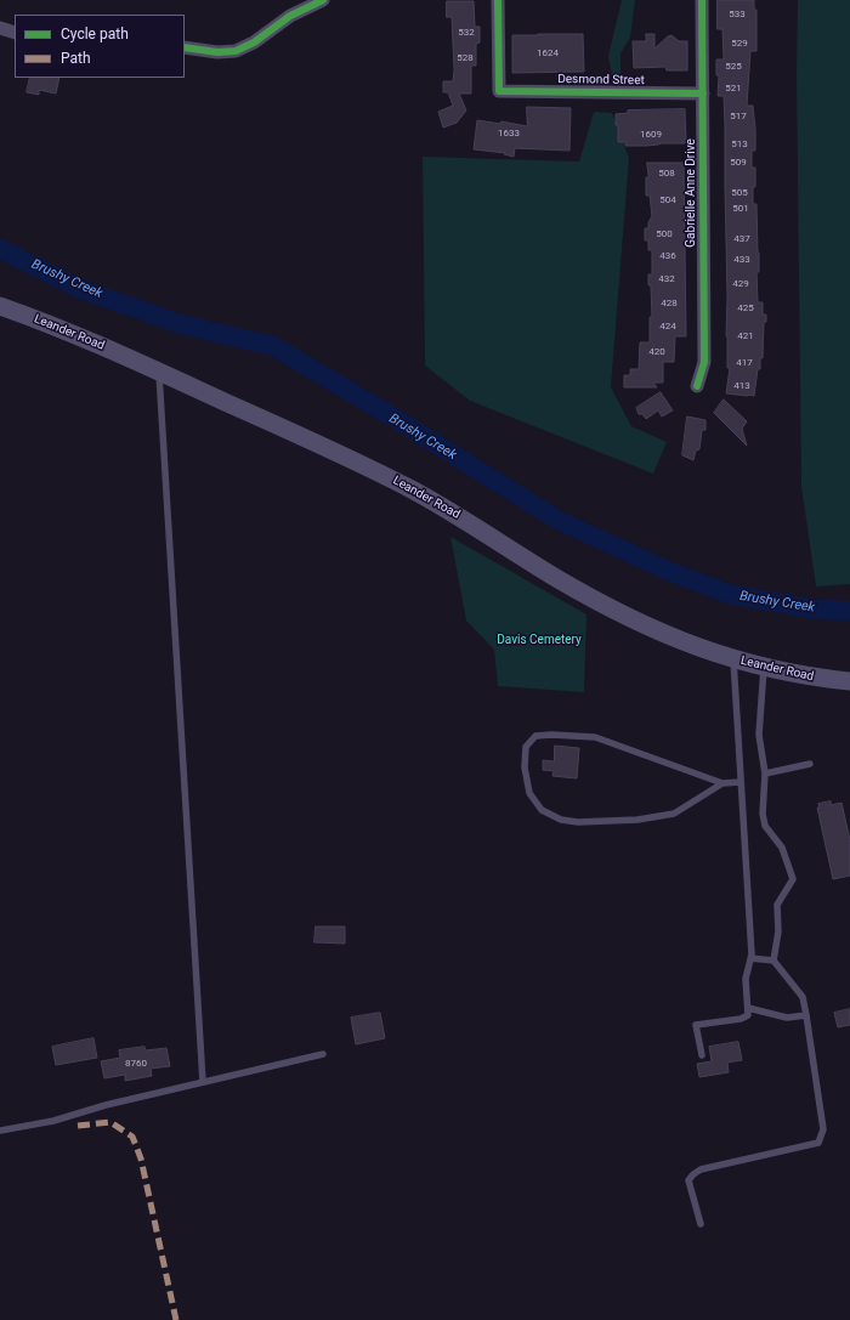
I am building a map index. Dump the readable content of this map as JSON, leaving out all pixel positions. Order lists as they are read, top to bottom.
{
  "streets": {
    "main road": ["Leander Road"],
    "street": ["Desmond Street", "Gabrielle Anne Drive"]
  },
  "crossings": [
    ["Desmond Street", "Gabrielle Anne Drive"]
  ],
  "water": ["Brushy Creek"],
  "parks": ["Davis Cemetery"],
  "house_numbers": [
    "533",
    "532",
    "529",
    "1624",
    "528",
    "525",
    "521",
    "517",
    "1633",
    "1609",
    "513",
    "509",
    "508",
    "505",
    "504",
    "501",
    "500",
    "437",
    "436",
    "433",
    "432",
    "429",
    "428",
    "425",
    "424",
    "421",
    "420",
    "417",
    "413",
    "8760"
  ],
  "legend": ["Cycle path", "Path"]
}
